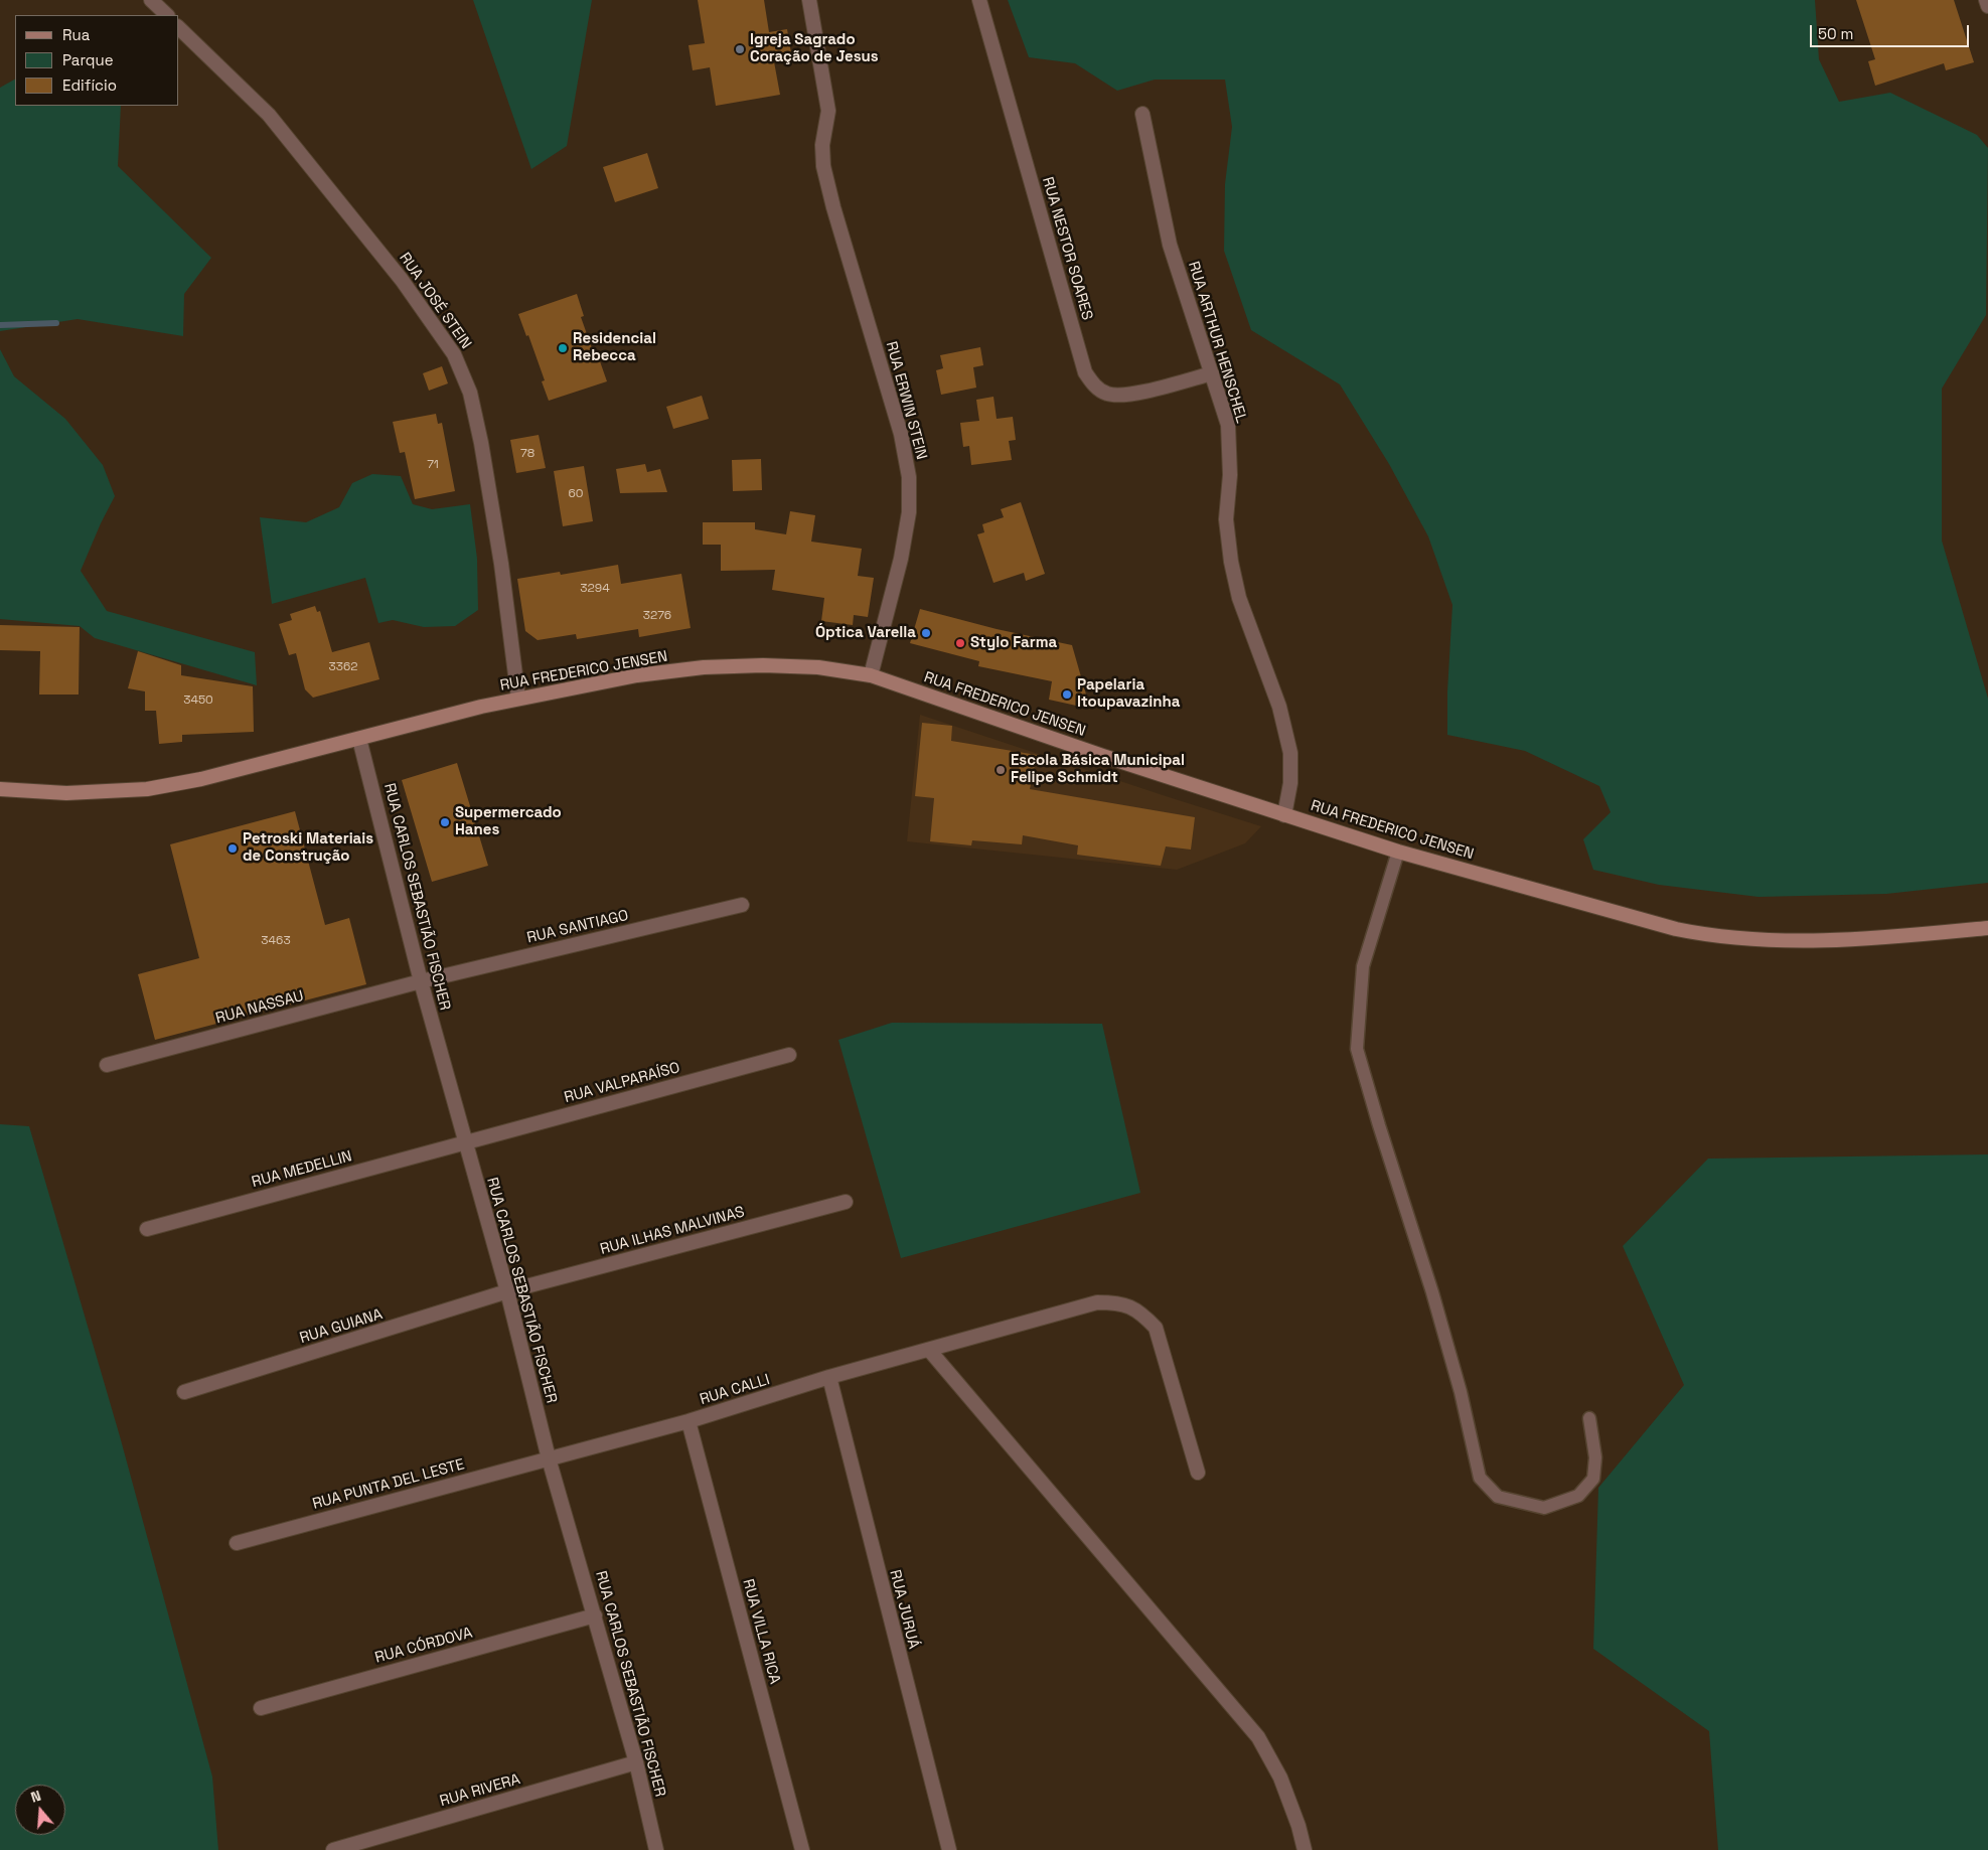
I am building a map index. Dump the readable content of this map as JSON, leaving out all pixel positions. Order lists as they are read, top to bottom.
{
  "streets": {
    "main road": ["RUA FREDERICO JENSEN"],
    "street": [
      "RUA NESTOR SOARES",
      "RUA JOSÉ STEIN",
      "RUA ARTHUR HENSCHEL",
      "RUA ERWIN STEIN",
      "RUA CARLOS SEBASTIÃO FISCHER",
      "RUA SANTIAGO",
      "RUA NASSAU",
      "RUA VALPARAÍSO",
      "RUA MEDELLIN",
      "RUA ILHAS MALVINAS",
      "RUA GUIANA",
      "RUA CALLI",
      "RUA PUNTA DEL LESTE",
      "RUA JURUÁ",
      "RUA VILLA RICA",
      "RUA CÓRDOVA",
      "RUA RIVERA"
    ]
  },
  "crossings": [
    ["RUA NESTOR SOARES", "RUA ARTHUR HENSCHEL"],
    ["RUA JOSÉ STEIN", "RUA FREDERICO JENSEN"],
    ["RUA ARTHUR HENSCHEL", "RUA FREDERICO JENSEN"],
    ["RUA ERWIN STEIN", "RUA FREDERICO JENSEN"],
    ["RUA FREDERICO JENSEN", "RUA CARLOS SEBASTIÃO FISCHER"],
    ["RUA CARLOS SEBASTIÃO FISCHER", "RUA SANTIAGO"],
    ["RUA CARLOS SEBASTIÃO FISCHER", "RUA NASSAU"],
    ["RUA CARLOS SEBASTIÃO FISCHER", "RUA VALPARAÍSO"],
    ["RUA CARLOS SEBASTIÃO FISCHER", "RUA MEDELLIN"],
    ["RUA CARLOS SEBASTIÃO FISCHER", "RUA ILHAS MALVINAS"],
    ["RUA CARLOS SEBASTIÃO FISCHER", "RUA GUIANA"],
    ["RUA CARLOS SEBASTIÃO FISCHER", "RUA CALLI"],
    ["RUA CARLOS SEBASTIÃO FISCHER", "RUA PUNTA DEL LESTE"],
    ["RUA CARLOS SEBASTIÃO FISCHER", "RUA CÓRDOVA"],
    ["RUA CARLOS SEBASTIÃO FISCHER", "RUA RIVERA"],
    ["RUA SANTIAGO", "RUA NASSAU"],
    ["RUA VALPARAÍSO", "RUA MEDELLIN"],
    ["RUA ILHAS MALVINAS", "RUA GUIANA"],
    ["RUA CALLI", "RUA PUNTA DEL LESTE"],
    ["RUA CALLI", "RUA JURUÁ"],
    ["RUA CALLI", "RUA VILLA RICA"]
  ],
  "places": [
    "Igreja Sagrado Coração de Jesus",
    "Residencial Rebecca",
    "Óptica Varella",
    "Stylo Farma",
    "Papelaria Itoupavazinha",
    "Escola Básica Municipal Felipe Schmidt",
    "Supermercado Hanes",
    "Petroski Materiais de Construção"
  ],
  "house_numbers": [
    "78",
    "71",
    "60",
    "3294",
    "3276",
    "3362",
    "3450",
    "3463"
  ],
  "legend": ["Rua", "Parque", "Edifício"],
  "scale_bar": "50 m",
  "north": "top"
}
